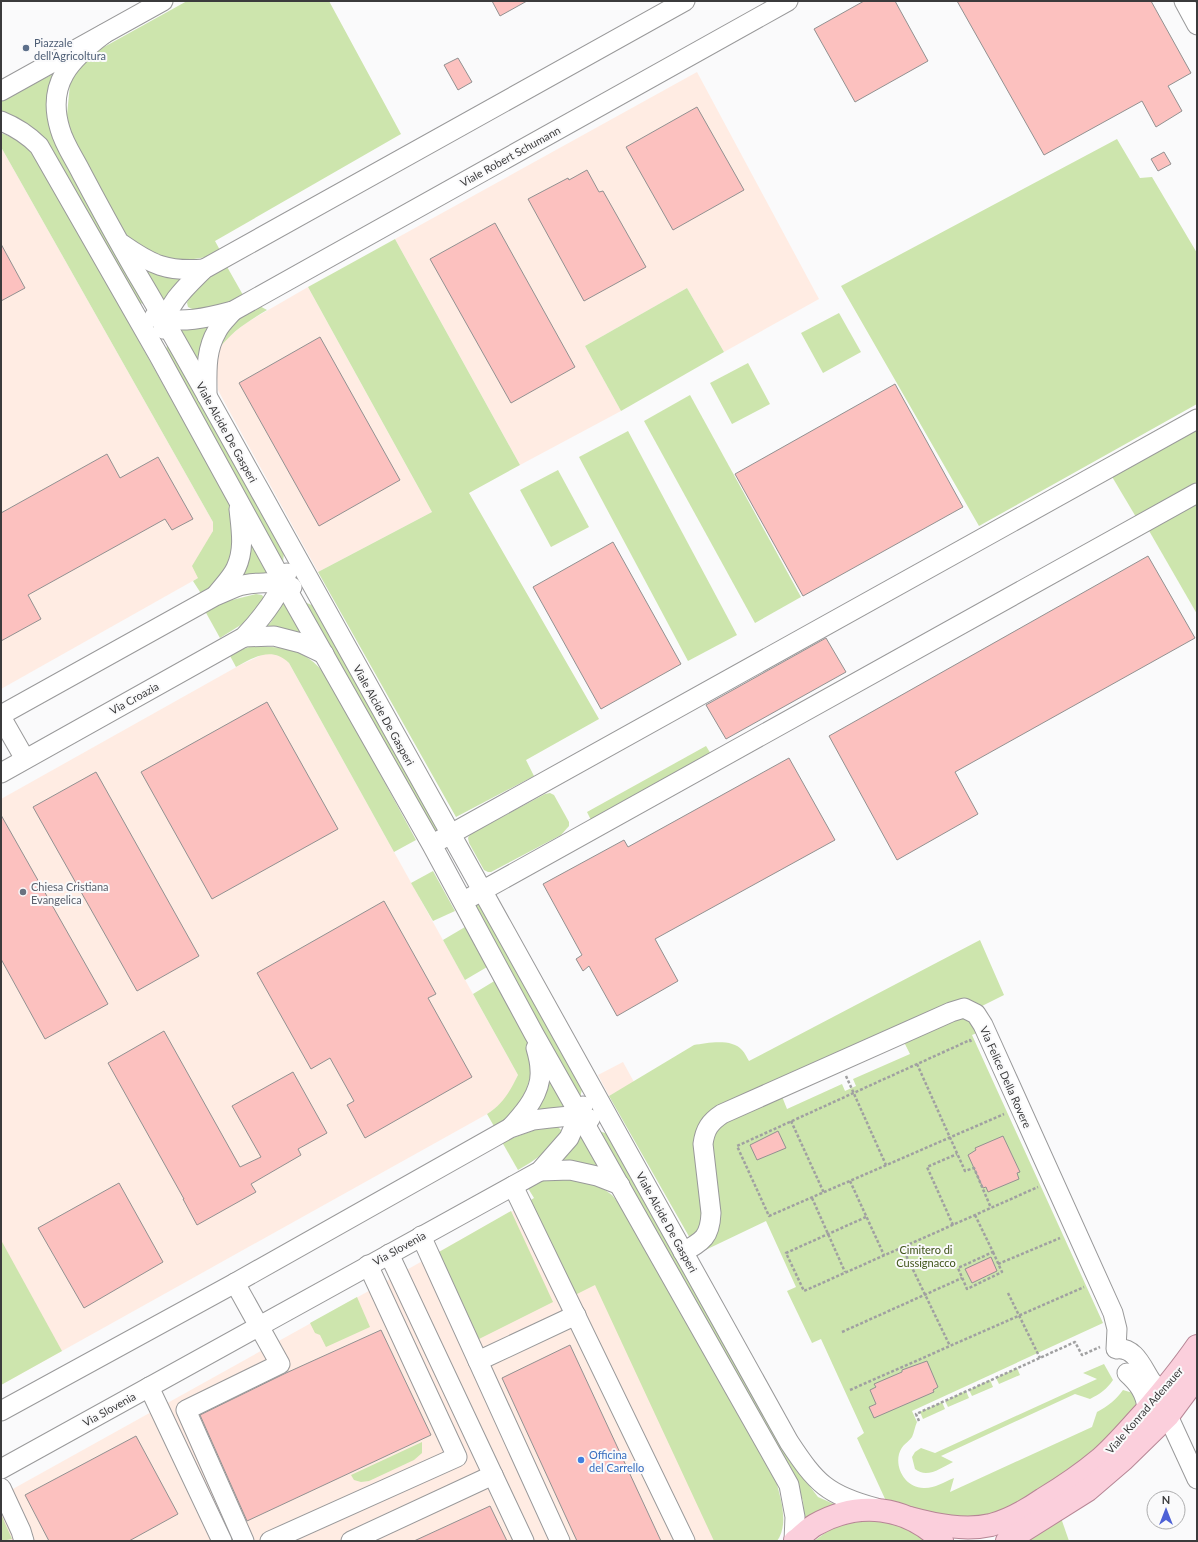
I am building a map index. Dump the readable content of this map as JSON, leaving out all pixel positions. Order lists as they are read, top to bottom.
{
  "streets": {
    "main road": ["Viale Konrad Adenauer"],
    "street": [
      "Viale Robert Schumann",
      "Viale Alcide De Gasperi",
      "Via Croazia",
      "Via Felice Della Rovere",
      "Via Slovenia"
    ]
  },
  "crossings": [
    ["Viale Robert Schumann", "Viale Alcide De Gasperi"],
    ["Viale Alcide De Gasperi", "Via Croazia"],
    ["Viale Alcide De Gasperi", "Via Felice Della Rovere"],
    ["Viale Alcide De Gasperi", "Via Slovenia"]
  ],
  "parks": ["Cimitero di Cussignacco"],
  "places": ["Piazzale dell'Agricoltura", "Chiesa Cristiana Evangelica", "Officina del Carrello"],
  "north": "top"
}
